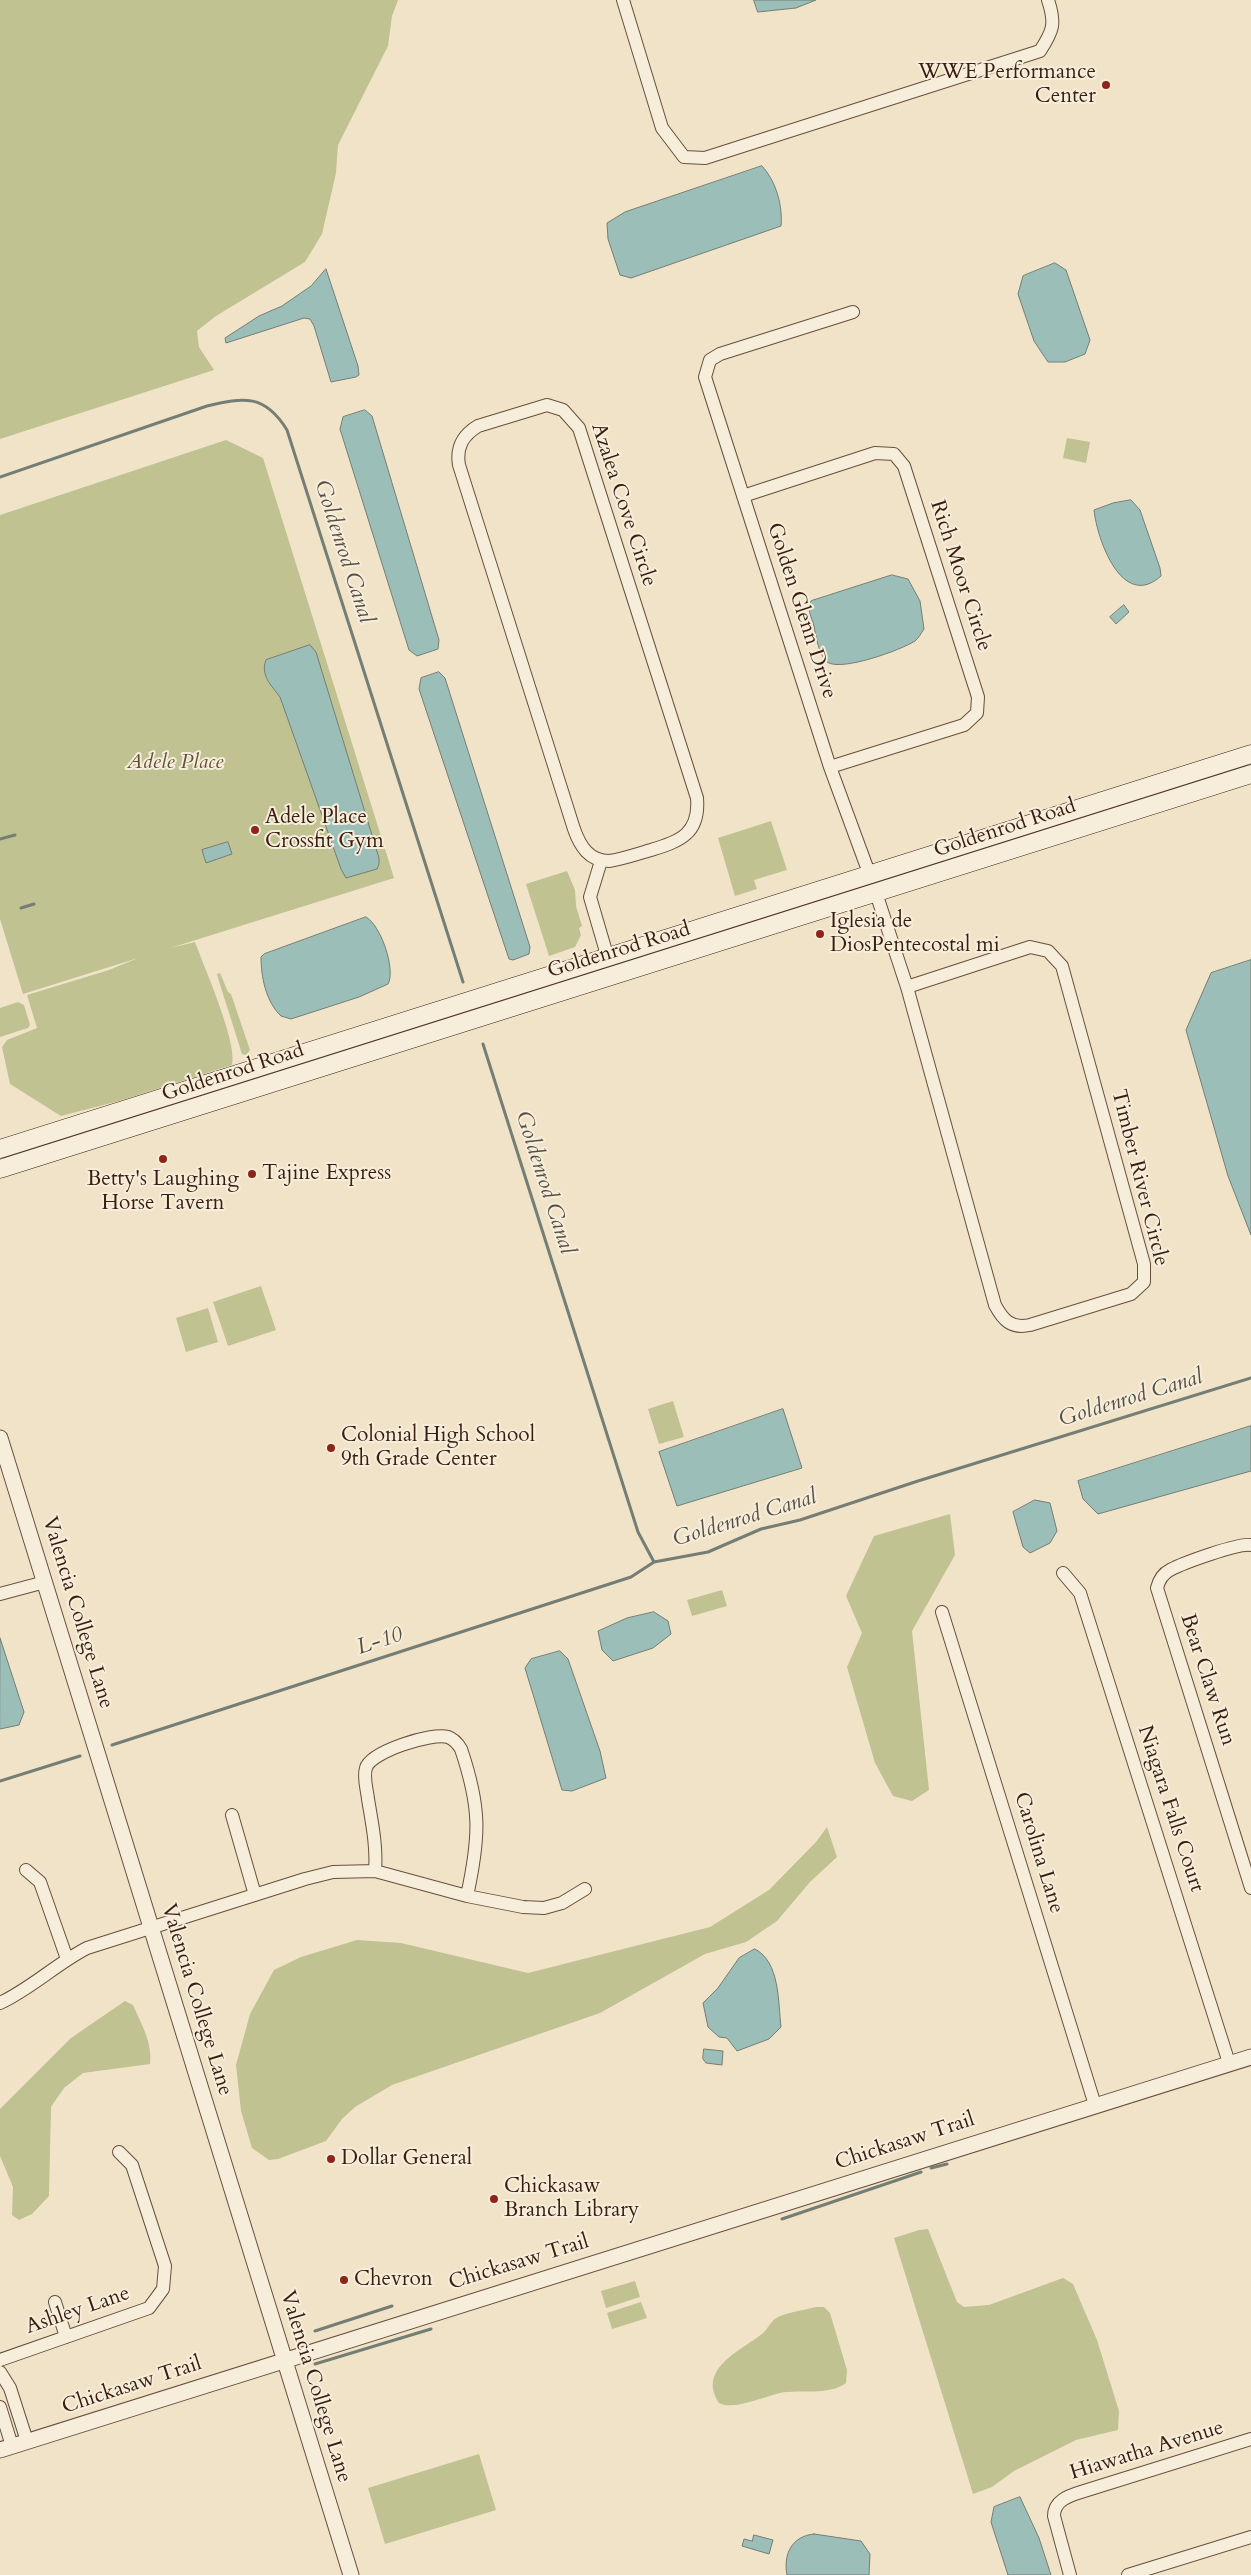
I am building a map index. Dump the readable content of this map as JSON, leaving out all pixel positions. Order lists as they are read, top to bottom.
{
  "streets": {
    "main road": ["Goldenrod Road"],
    "street": [
      "Azalea Cove Circle",
      "Rich Moor Circle",
      "Golden Glenn Drive",
      "Timber River Circle",
      "Valencia College Lane",
      "Bear Claw Run",
      "Niagara Falls Court",
      "Carolina Lane",
      "Chickasaw Trail",
      "Ashley Lane",
      "Hiawatha Avenue"
    ]
  },
  "crossings": [
    ["Rich Moor Circle", "Golden Glenn Drive"],
    ["Golden Glenn Drive", "Goldenrod Road"],
    ["Goldenrod Road", "Timber River Circle"],
    ["Valencia College Lane", "Chickasaw Trail"],
    ["Niagara Falls Court", "Chickasaw Trail"],
    ["Carolina Lane", "Chickasaw Trail"]
  ],
  "water": ["Goldenrod Canal", "L-10"],
  "parks": ["Adele Place"],
  "places": [
    "WWE Performance Center",
    "Adele Place Crossfit Gym",
    "Iglesia de DiosPentecostal mi",
    "Betty's Laughing Horse Tavern",
    "Tajine Express",
    "Colonial High School 9th Grade Center",
    "Dollar General",
    "Chickasaw Branch Library",
    "Chevron"
  ]
}
